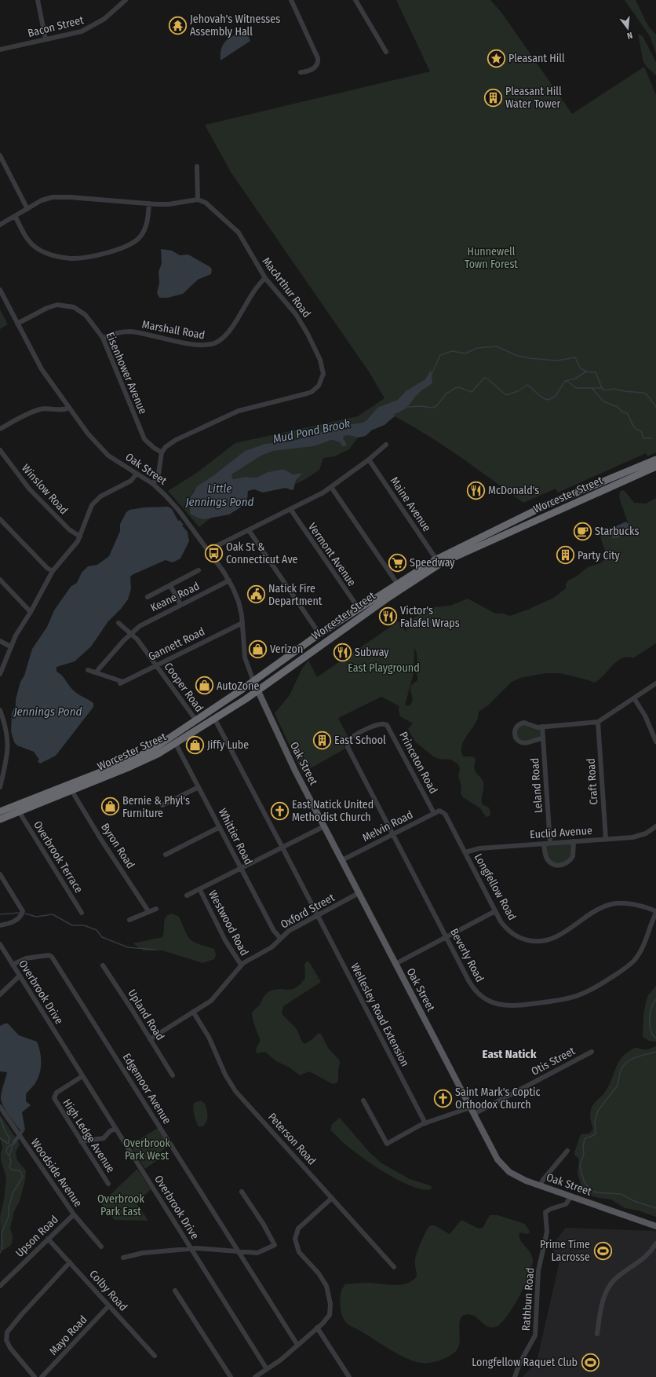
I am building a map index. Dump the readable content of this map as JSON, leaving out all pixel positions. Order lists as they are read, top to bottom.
{
  "streets": {
    "highway": ["Worcester Street"],
    "main road": ["Oak Street"],
    "street": [
      "Bacon Street",
      "MacArthur Road",
      "Marshall Road",
      "Eisenhower Avenue",
      "Winslow Road",
      "Maine Avenue",
      "Vermont Avenue",
      "Keane Road",
      "Gannett Road",
      "Cooper Road",
      "Princeton Road",
      "Craft Road",
      "Leland Road",
      "Melvin Road",
      "Euclid Avenue",
      "Whittier Road",
      "Byron Road",
      "Overbrook Terrace",
      "Longfellow Road",
      "Oxford Street",
      "Westwood Road",
      "Beverly Road",
      "Overbrook Drive",
      "Upland Road",
      "Wellesley Road Extension",
      "Otis Street",
      "Edgemoor Avenue",
      "High Ledge Avenue",
      "Peterson Road",
      "Woodside Avenue",
      "Upson Road",
      "Colby Road",
      "Rathbun Road",
      "Mayo Road"
    ]
  },
  "crossings": [
    ["MacArthur Road", "Marshall Road"],
    ["MacArthur Road", "Eisenhower Avenue"],
    ["Marshall Road", "Eisenhower Avenue"],
    ["Eisenhower Avenue", "Oak Street"],
    ["Oak Street", "Worcester Street"],
    ["Oak Street", "Keane Road"],
    ["Oak Street", "Gannett Road"],
    ["Oak Street", "Melvin Road"],
    ["Oak Street", "Oxford Street"],
    ["Oak Street", "Otis Street"],
    ["Oak Street", "Rathbun Road"],
    ["Worcester Street", "Maine Avenue"],
    ["Worcester Street", "Vermont Avenue"],
    ["Worcester Street", "Cooper Road"],
    ["Worcester Street", "Whittier Road"],
    ["Worcester Street", "Byron Road"],
    ["Worcester Street", "Overbrook Terrace"],
    ["Worcester Street", "Wellesley Road Extension"],
    ["Keane Road", "Gannett Road"],
    ["Keane Road", "Cooper Road"],
    ["Gannett Road", "Cooper Road"],
    ["Princeton Road", "Melvin Road"],
    ["Princeton Road", "Beverly Road"],
    ["Craft Road", "Euclid Avenue"],
    ["Leland Road", "Euclid Avenue"],
    ["Melvin Road", "Longfellow Road"],
    ["Melvin Road", "Beverly Road"],
    ["Euclid Avenue", "Longfellow Road"],
    ["Whittier Road", "Oxford Street"],
    ["Longfellow Road", "Beverly Road"],
    ["Oxford Street", "Westwood Road"],
    ["Oxford Street", "Upland Road"],
    ["Oxford Street", "Wellesley Road Extension"],
    ["Oxford Street", "Peterson Road"],
    ["Overbrook Drive", "Edgemoor Avenue"],
    ["Overbrook Drive", "High Ledge Avenue"],
    ["Woodside Avenue", "Upson Road"],
    ["Upson Road", "Colby Road"],
    ["Colby Road", "Mayo Road"]
  ],
  "districts": ["East Natick"],
  "water": ["Mud Pond Brook", "Little Jennings Pond", "Jennings Pond"],
  "parks": [
    "Hunnewell Town Forest",
    "East Playground",
    "Overbrook Park West",
    "Overbrook Park East"
  ],
  "places": {
    "temple": ["Jehovah's Witnesses Assembly Hall"],
    "place": ["Pleasant Hill"],
    "building": ["Pleasant Hill Water Tower", "Party City", "East School"],
    "restaurant": ["McDonald's", "Victor's Falafel Wraps", "Subway"],
    "cafe": ["Starbucks"],
    "bus stop": ["Oak St & Connecticut Ave"],
    "supermarket": ["Speedway"],
    "public building": ["Natick Fire Department"],
    "shop": [
      "Verizon",
      "AutoZone",
      "Jiffy Lube",
      "Bernie & Phyl's Furniture"
    ],
    "church": ["East Natick United Methodist Church", "Saint Mark's Coptic Orthodox Church"],
    "sports": ["Prime Time Lacrosse", "Longfellow Raquet Club"]
  },
  "north": "bottom"
}
